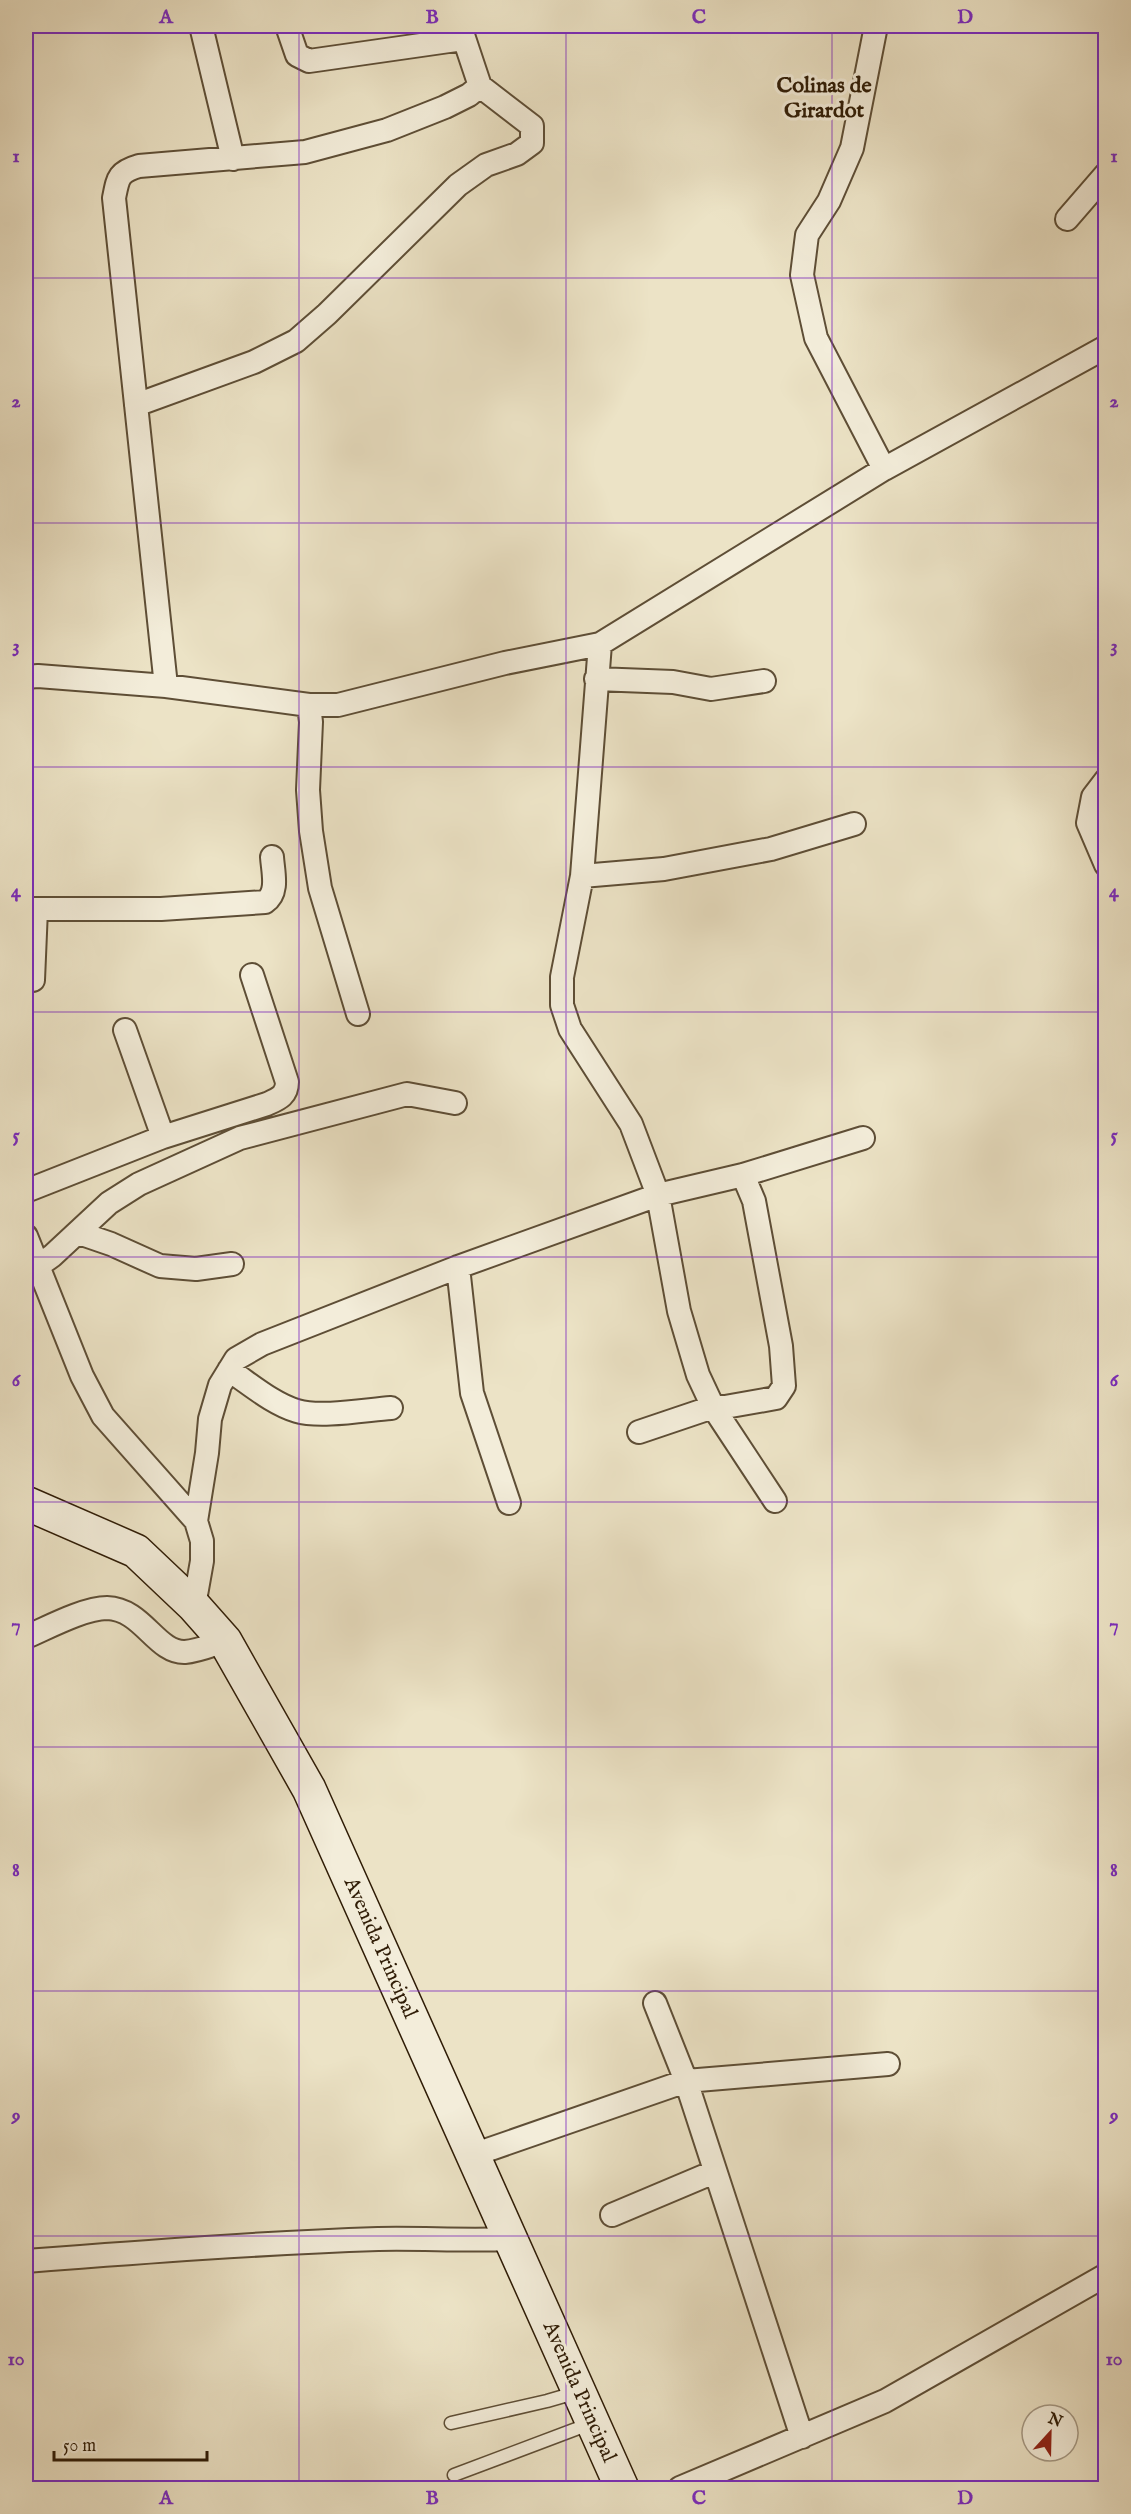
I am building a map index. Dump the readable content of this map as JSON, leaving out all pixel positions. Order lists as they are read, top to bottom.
{
  "streets": {
    "main road": ["Avenida Principal"]
  },
  "districts": ["Colinas de Girardot"],
  "scale_bar": "50 m",
  "north": "top",
  "grid": {
    "columns": [
      "A",
      "B",
      "C",
      "D"
    ],
    "rows": [
      "1",
      "2",
      "3",
      "4",
      "5",
      "6",
      "7",
      "8",
      "9",
      "10"
    ]
  }
}
